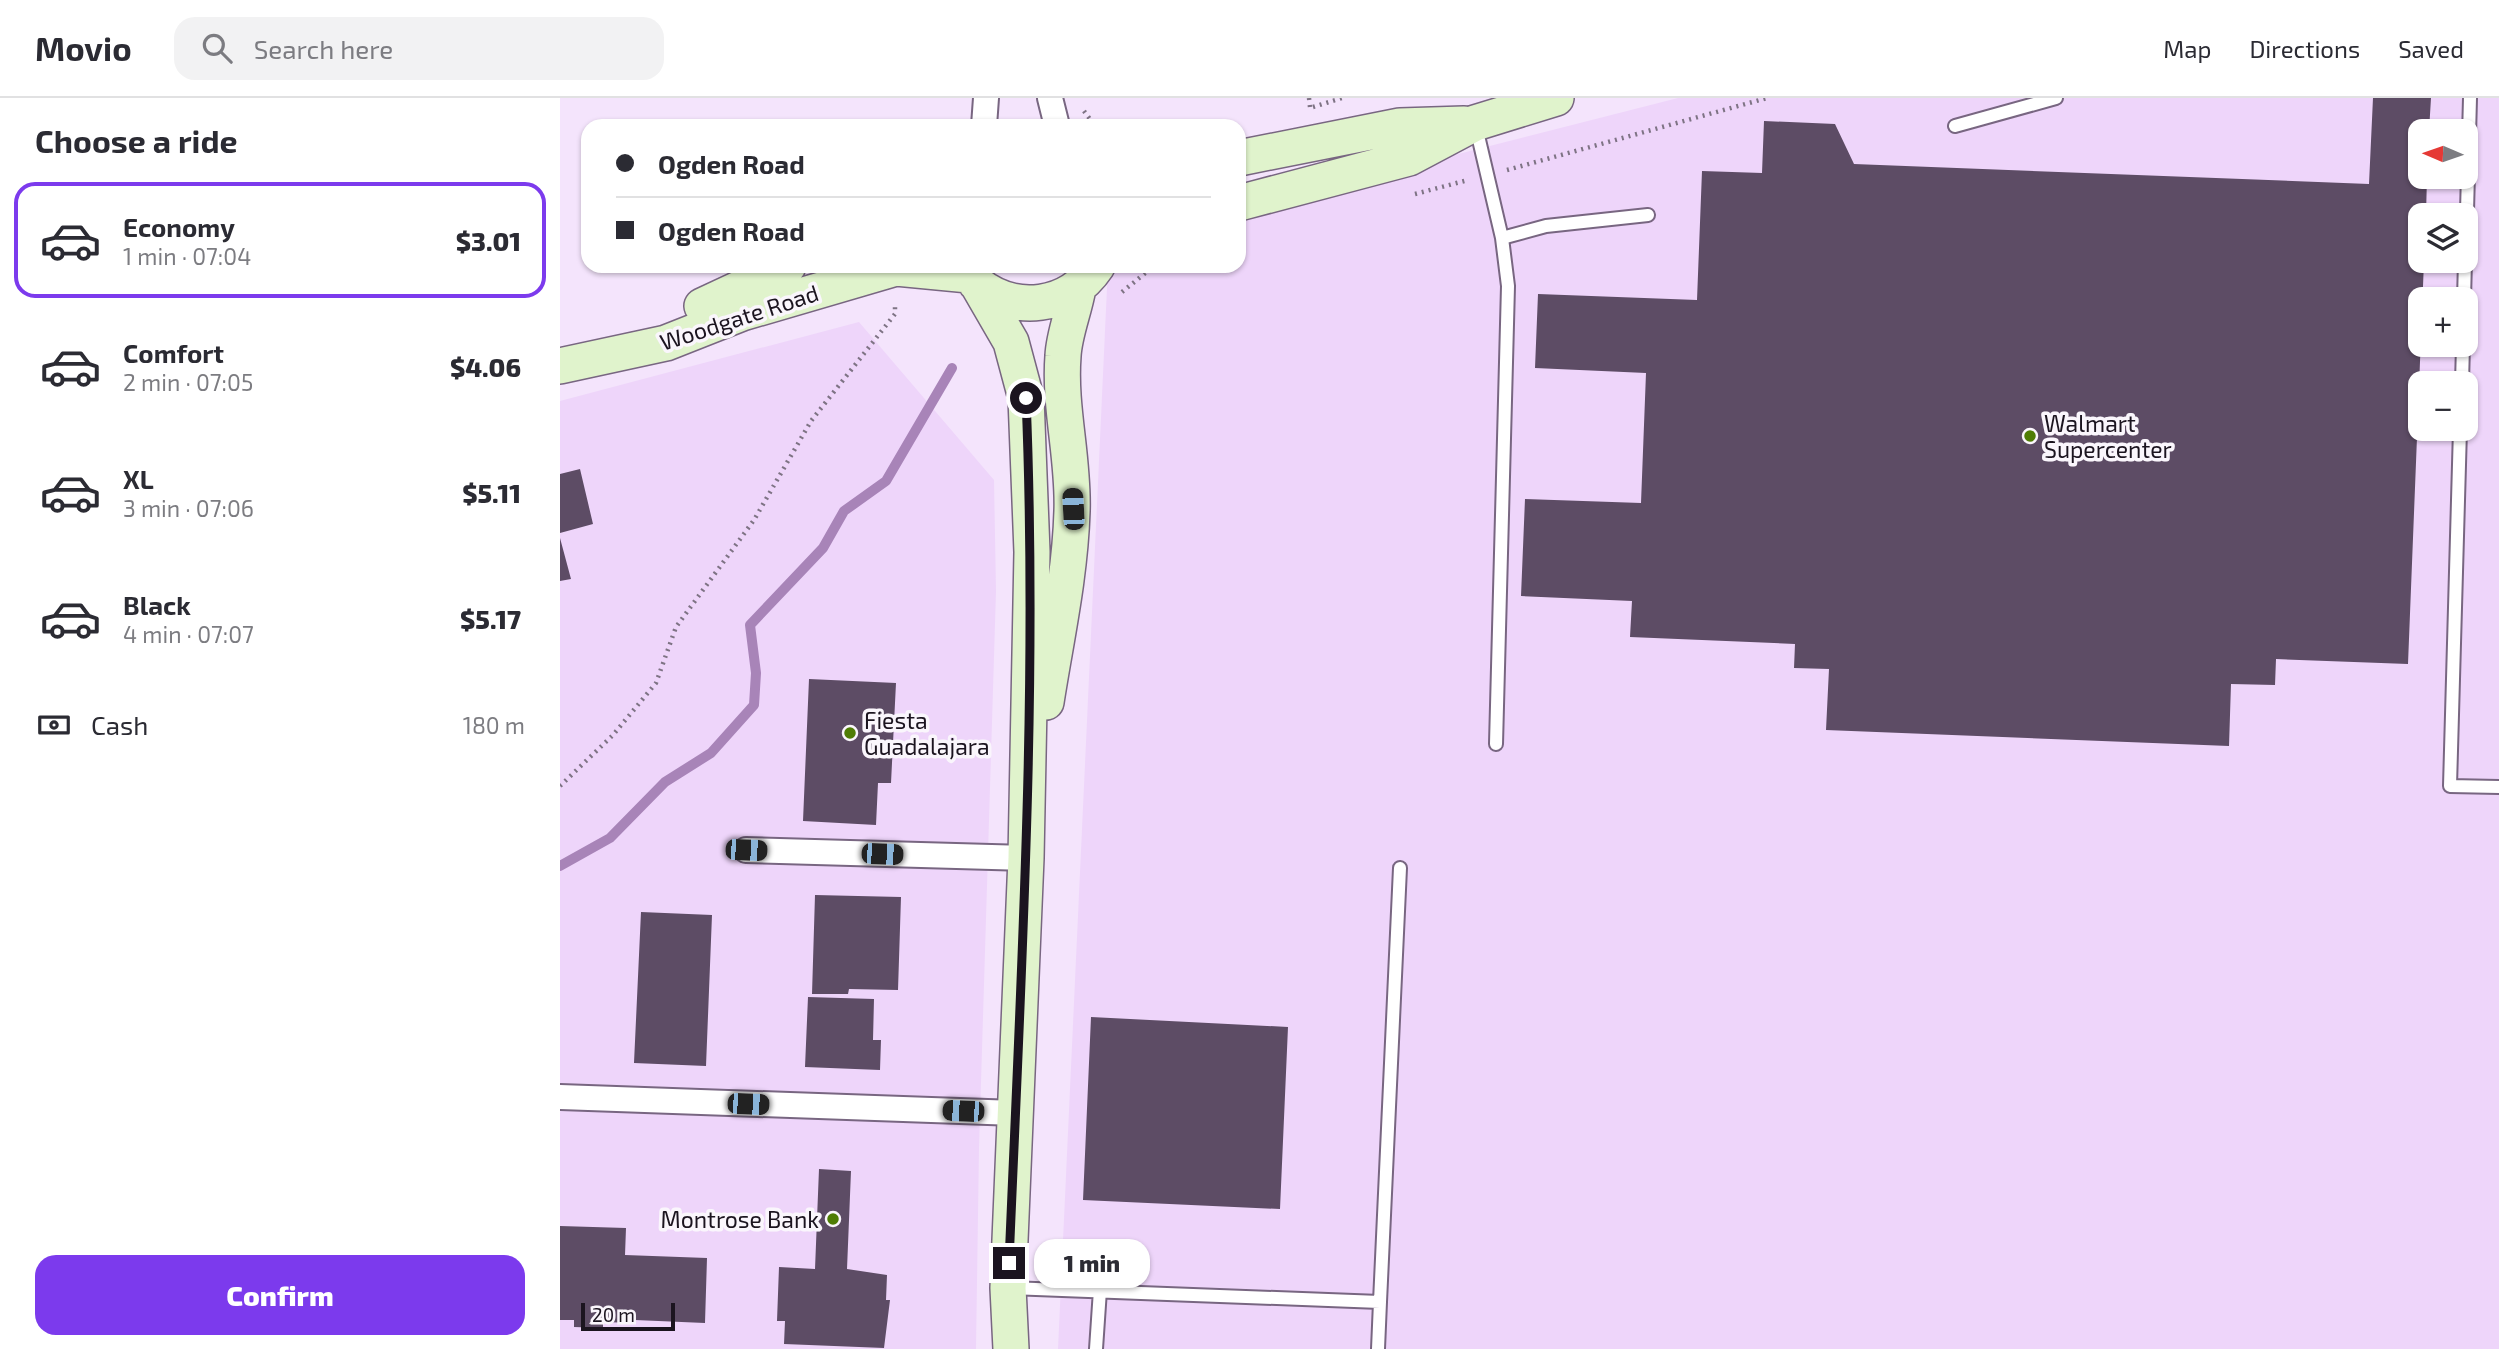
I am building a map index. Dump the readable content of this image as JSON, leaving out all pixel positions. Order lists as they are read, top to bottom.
{
  "streets": {
    "street": ["Woodgate Road"]
  },
  "places": ["Walmart Supercenter", "Fiesta Guadalajara", "Montrose Bank"],
  "scale_bar": "20 m",
  "north": "left",
  "page": {
    "header": "Movio",
    "search": "Search here",
    "nav": ["Map", "Directions", "Saved"],
    "heading": "Choose a ride",
    "map_buttons": ["+", "−"],
    "banner": ["Ogden Road", "Ogden Road"],
    "list": [
      {
        "name": "Economy",
        "note": "1 min · 07:04",
        "value": "$3.01"
      },
      {
        "name": "Comfort",
        "note": "2 min · 07:05",
        "value": "$4.06"
      },
      {
        "name": "XL",
        "note": "3 min · 07:06",
        "value": "$5.11"
      },
      {
        "name": "Black",
        "note": "4 min · 07:07",
        "value": "$5.17"
      }
    ],
    "pay": ["Cash", "180 m"],
    "bubble": "1 min",
    "buttons": "Confirm",
    "scale": "20 m"
  }
}
